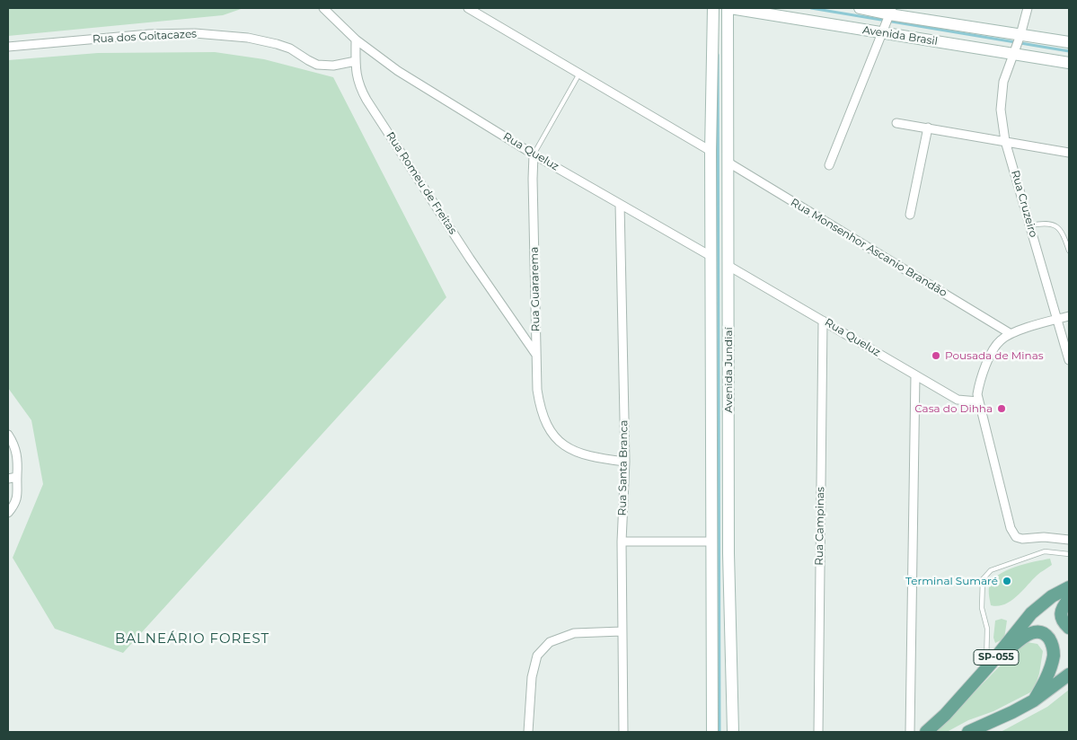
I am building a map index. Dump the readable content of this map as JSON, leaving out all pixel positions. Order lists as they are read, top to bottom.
{
  "streets": {
    "main road": ["Avenida Brasil", "Avenida Jundiaí", "SP-055"],
    "street": [
      "Rua dos Goitacazes",
      "Rua Queluz",
      "Rua Romeu de Freitas",
      "Rua Cruzeiro",
      "Rua Monsenhor Ascanio Brandão",
      "Rua Guararema",
      "Rua Santa Branca",
      "Rua Campinas"
    ]
  },
  "crossings": [
    ["Avenida Brasil", "Rua Cruzeiro"],
    ["Avenida Brasil", "Avenida Jundiaí"],
    ["Rua dos Goitacazes", "Rua Romeu de Freitas"],
    ["Rua Queluz", "Rua Romeu de Freitas"],
    ["Rua Queluz", "Rua Guararema"],
    ["Rua Queluz", "Avenida Jundiaí"],
    ["Rua Queluz", "Rua Santa Branca"],
    ["Rua Queluz", "Rua Campinas"],
    ["Rua Romeu de Freitas", "Rua Guararema"],
    ["Rua Monsenhor Ascanio Brandão", "Avenida Jundiaí"],
    ["Rua Guararema", "Rua Santa Branca"]
  ],
  "districts": ["BALNEÁRIO FOREST"],
  "places": ["Pousada de Minas", "Casa do Dihha", "Terminal Sumaré"]
}
